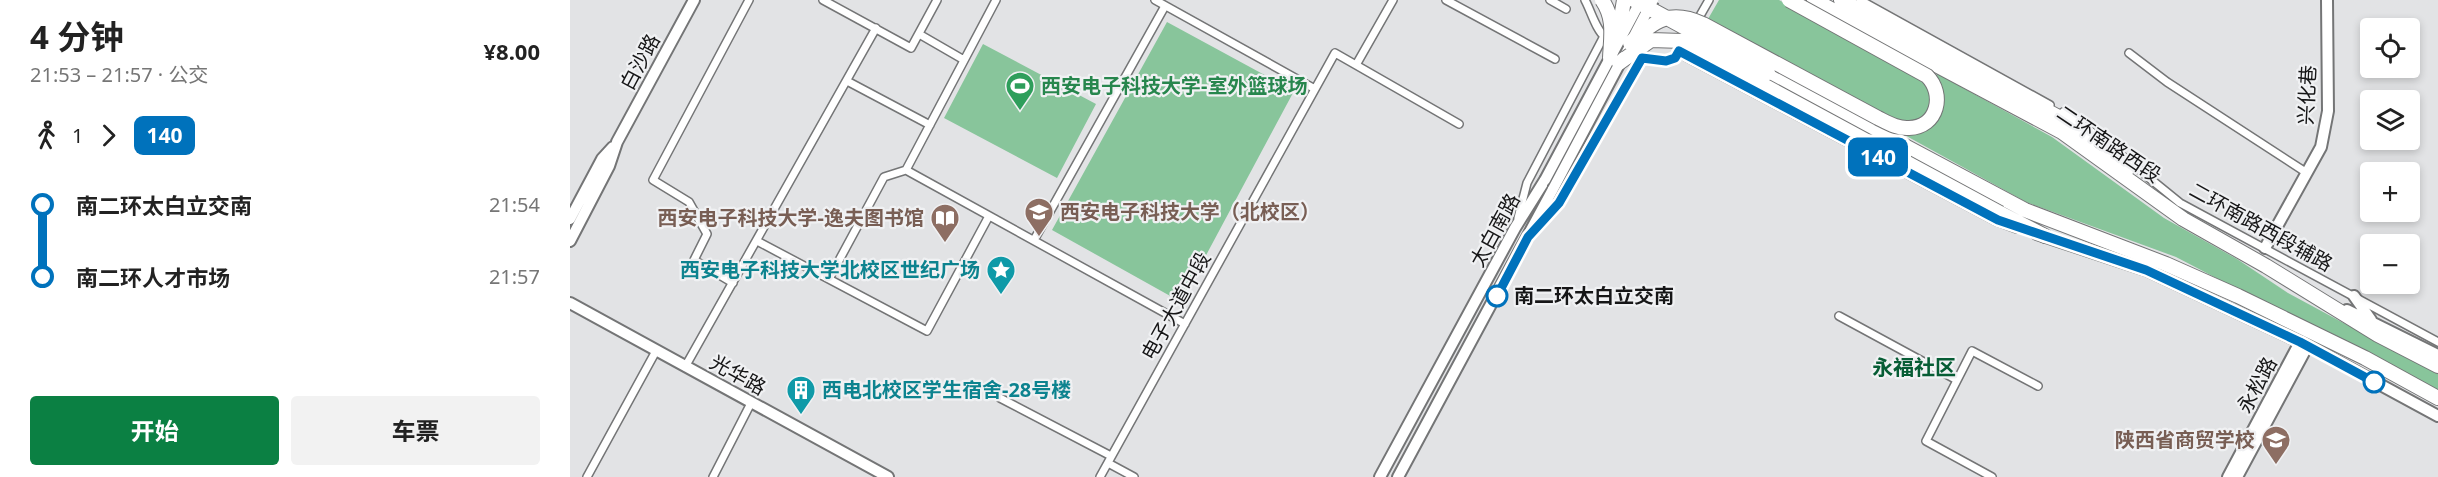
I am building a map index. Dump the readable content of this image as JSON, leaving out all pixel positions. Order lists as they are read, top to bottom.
{
  "streets": {
    "highway": ["二环南路西段"],
    "street": [
      "白沙路",
      "兴化巷",
      "二环南路西段辅路",
      "太白南路",
      "电子大道中段",
      "光华路",
      "永松路"
    ]
  },
  "crossings": [
    ["兴化巷", "二环南路西段辅路"]
  ],
  "districts": ["永福社区"],
  "places": {
    "sports": ["西安电子科技大学-室外篮球场"],
    "school or university": ["西安电子科技大学（北校区）", "陕西省商贸学校"],
    "library": ["西安电子科技大学-逸夫图书馆"],
    "place": ["西安电子科技大学北校区世纪广场"],
    "other": ["南二环太白立交南"],
    "building": ["西电北校区学生宿舍-28号楼"]
  },
  "lines": ["bus line 140"],
  "page": {
    "heading": ["4 分钟", "21:53 – 21:57 · 公交", "¥8.00"],
    "on_map": "140",
    "map_buttons": ["+", "−"],
    "legs": ["1", "140"],
    "list": [
      {
        "name": "南二环太白立交南",
        "value": "21:54"
      },
      {
        "name": "南二环人才市场",
        "value": "21:57"
      }
    ],
    "buttons": ["开始", "车票"]
  }
}
